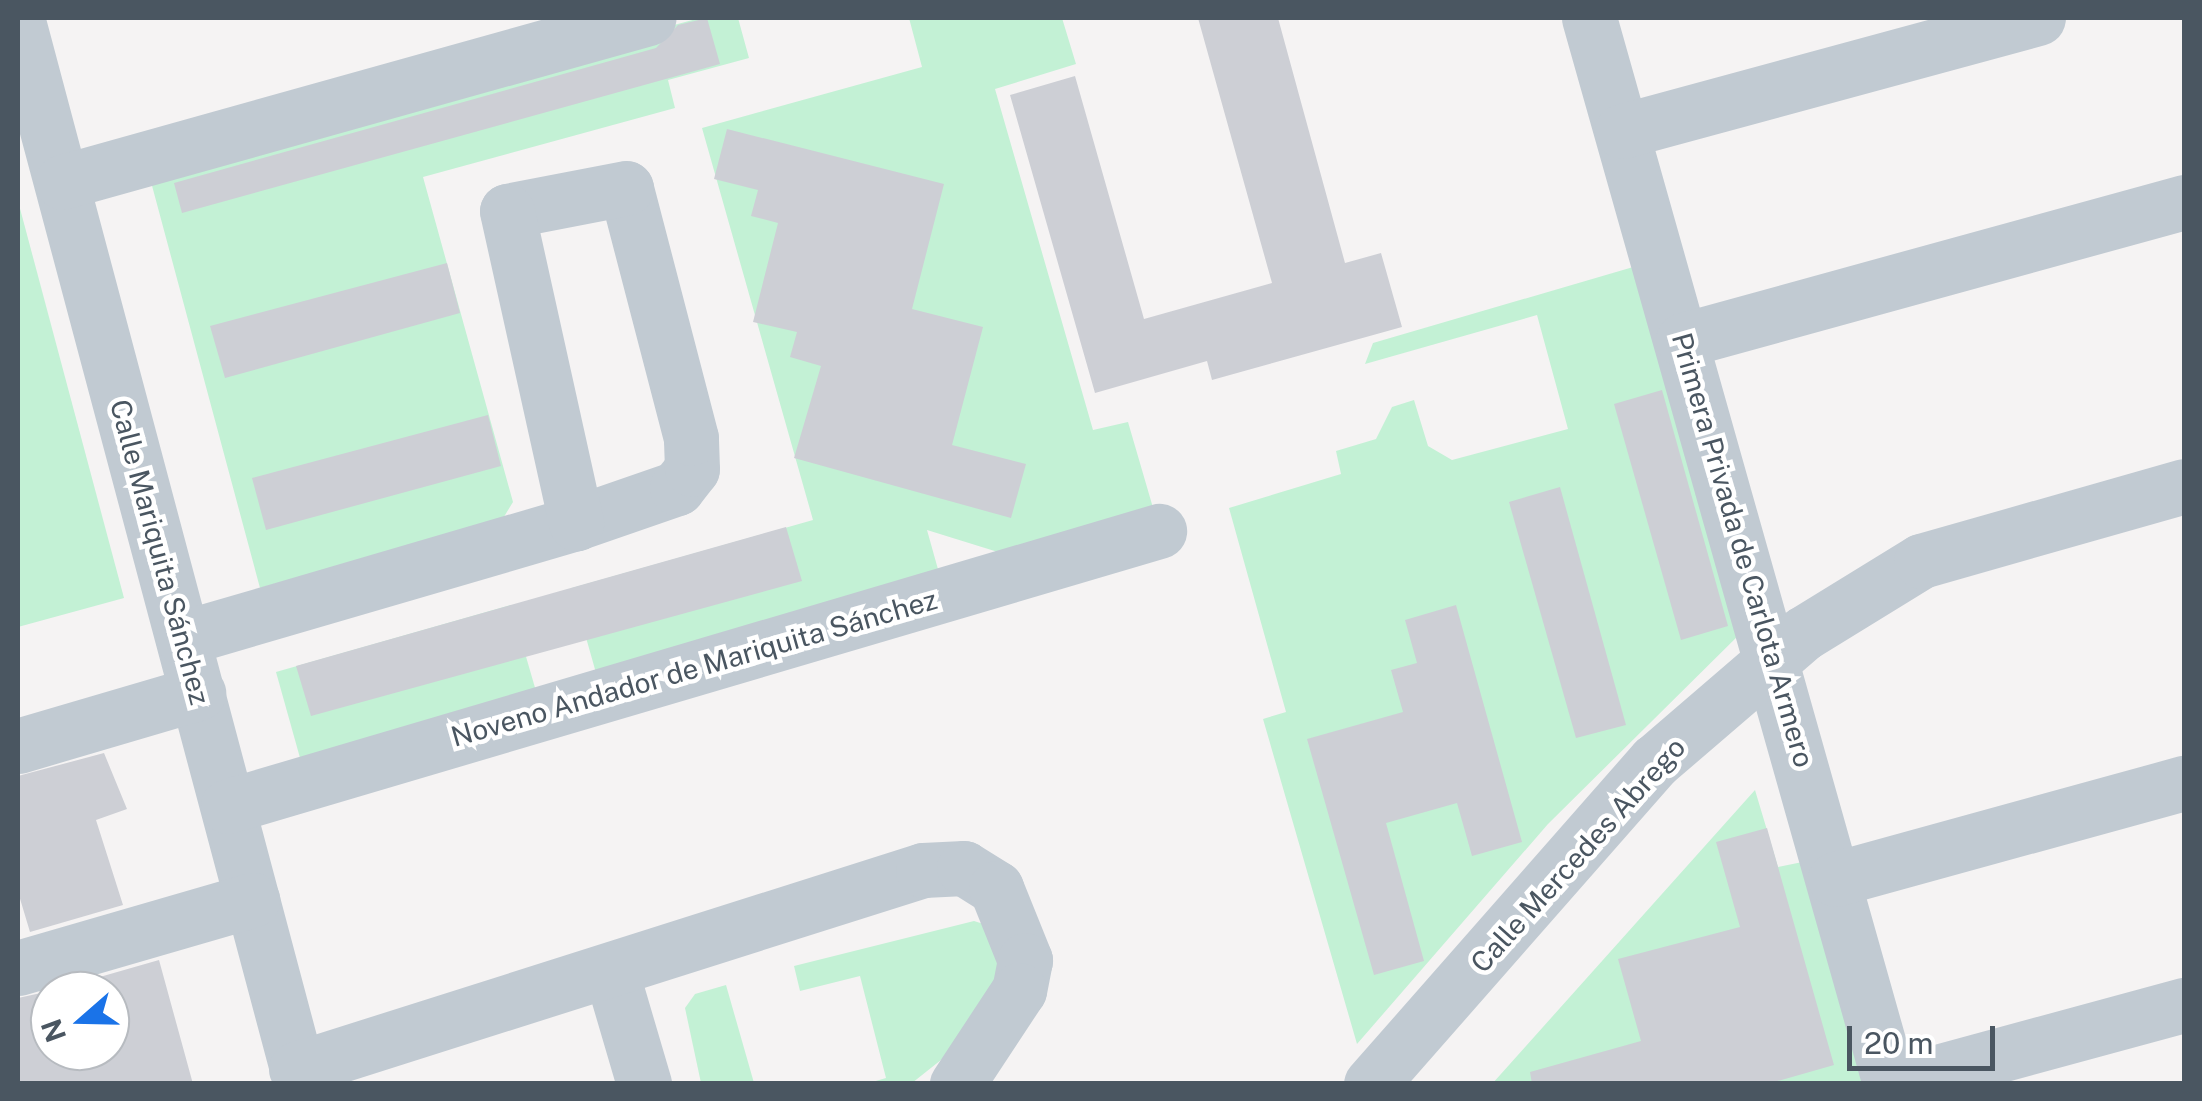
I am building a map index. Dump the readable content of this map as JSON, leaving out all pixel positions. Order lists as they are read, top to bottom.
{
  "streets": {
    "street": [
      "Primera Privada de Carlota Armero",
      "Calle Mariquita Sánchez",
      "Noveno Andador de Mariquita Sánchez",
      "Calle Mercedes Abrego"
    ]
  },
  "crossings": [
    ["Primera Privada de Carlota Armero", "Calle Mercedes Abrego"],
    ["Calle Mariquita Sánchez", "Noveno Andador de Mariquita Sánchez"]
  ],
  "scale_bar": "20 m",
  "north": "left"
}
